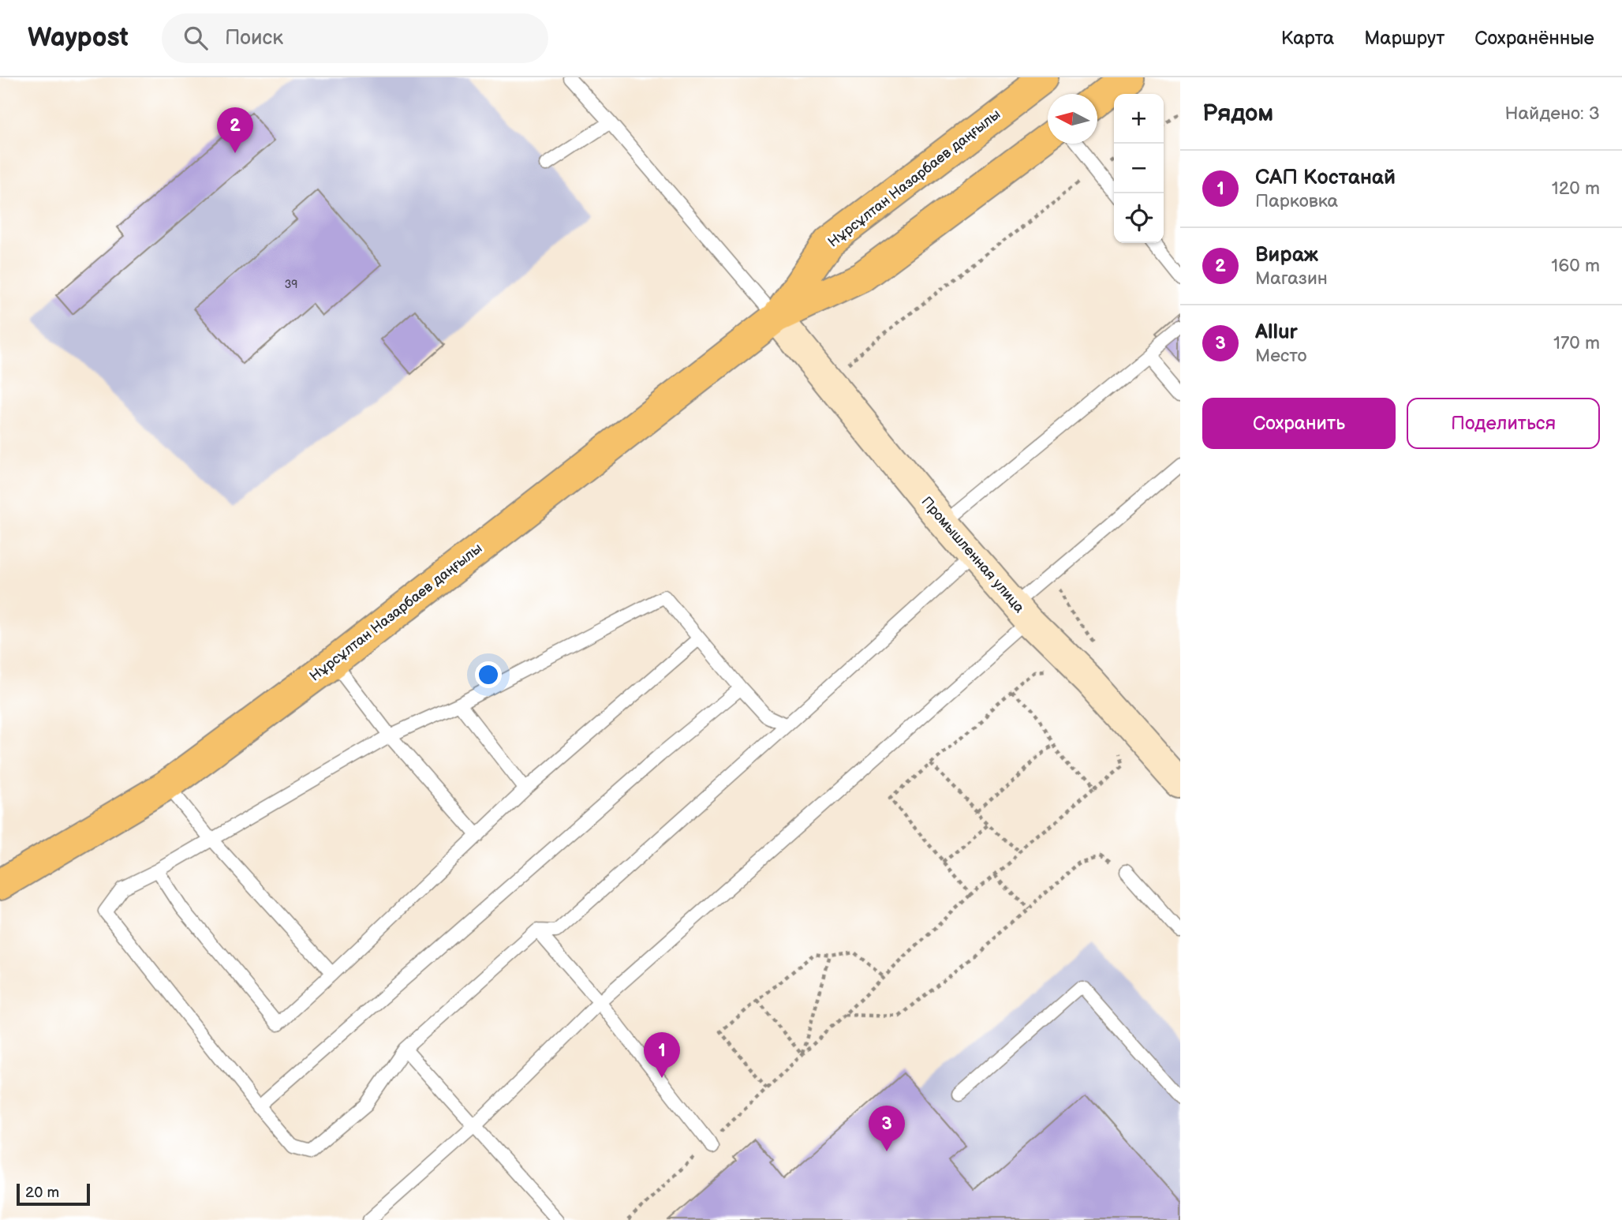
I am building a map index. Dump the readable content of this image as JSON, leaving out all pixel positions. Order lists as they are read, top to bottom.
{
  "streets": {
    "main road": ["Нұрсұлтан Назарбаев даңғылы"],
    "street": ["Промышленная улица"]
  },
  "crossings": [
    ["Нұрсұлтан Назарбаев даңғылы", "Промышленная улица"]
  ],
  "house_numbers": ["39"],
  "scale_bar": "20 m",
  "north": "left",
  "page": {
    "header": "Waypost",
    "search": "Поиск",
    "nav": ["Карта", "Маршрут", "Сохранённые"],
    "heading": ["Рядом", "Найдено: 3"],
    "map_buttons": ["+", "−"],
    "pins": ["2", "1", "3"],
    "list": [
      {
        "mark": "1",
        "name": "САП Костанай",
        "note": "Парковка",
        "value": "120 m"
      },
      {
        "mark": "2",
        "name": "Вираж",
        "note": "Магазин",
        "value": "160 m"
      },
      {
        "mark": "3",
        "name": "Allur",
        "note": "Место",
        "value": "170 m"
      }
    ],
    "buttons": ["Сохранить", "Поделиться"],
    "scale": "20 m"
  }
}
